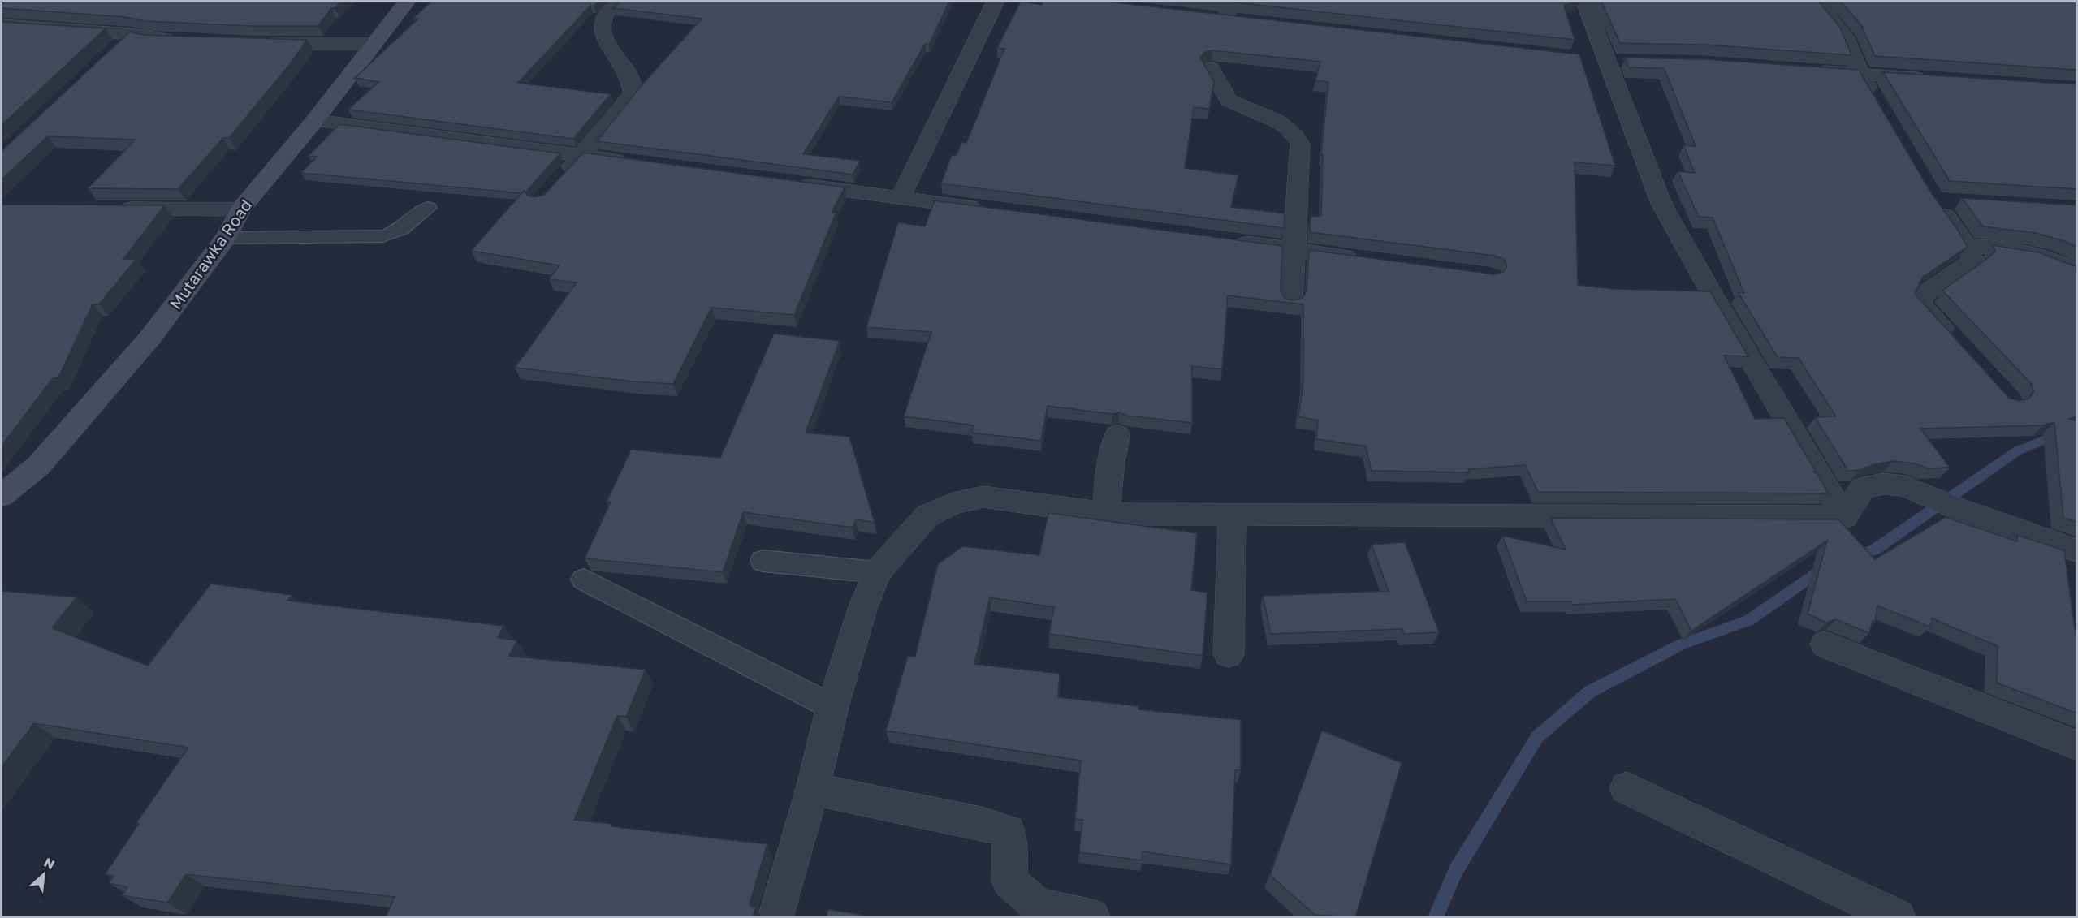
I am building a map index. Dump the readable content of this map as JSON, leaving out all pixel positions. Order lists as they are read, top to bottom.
{
  "streets": {
    "street": ["Mutarawka Road"]
  },
  "north": "top right"
}
